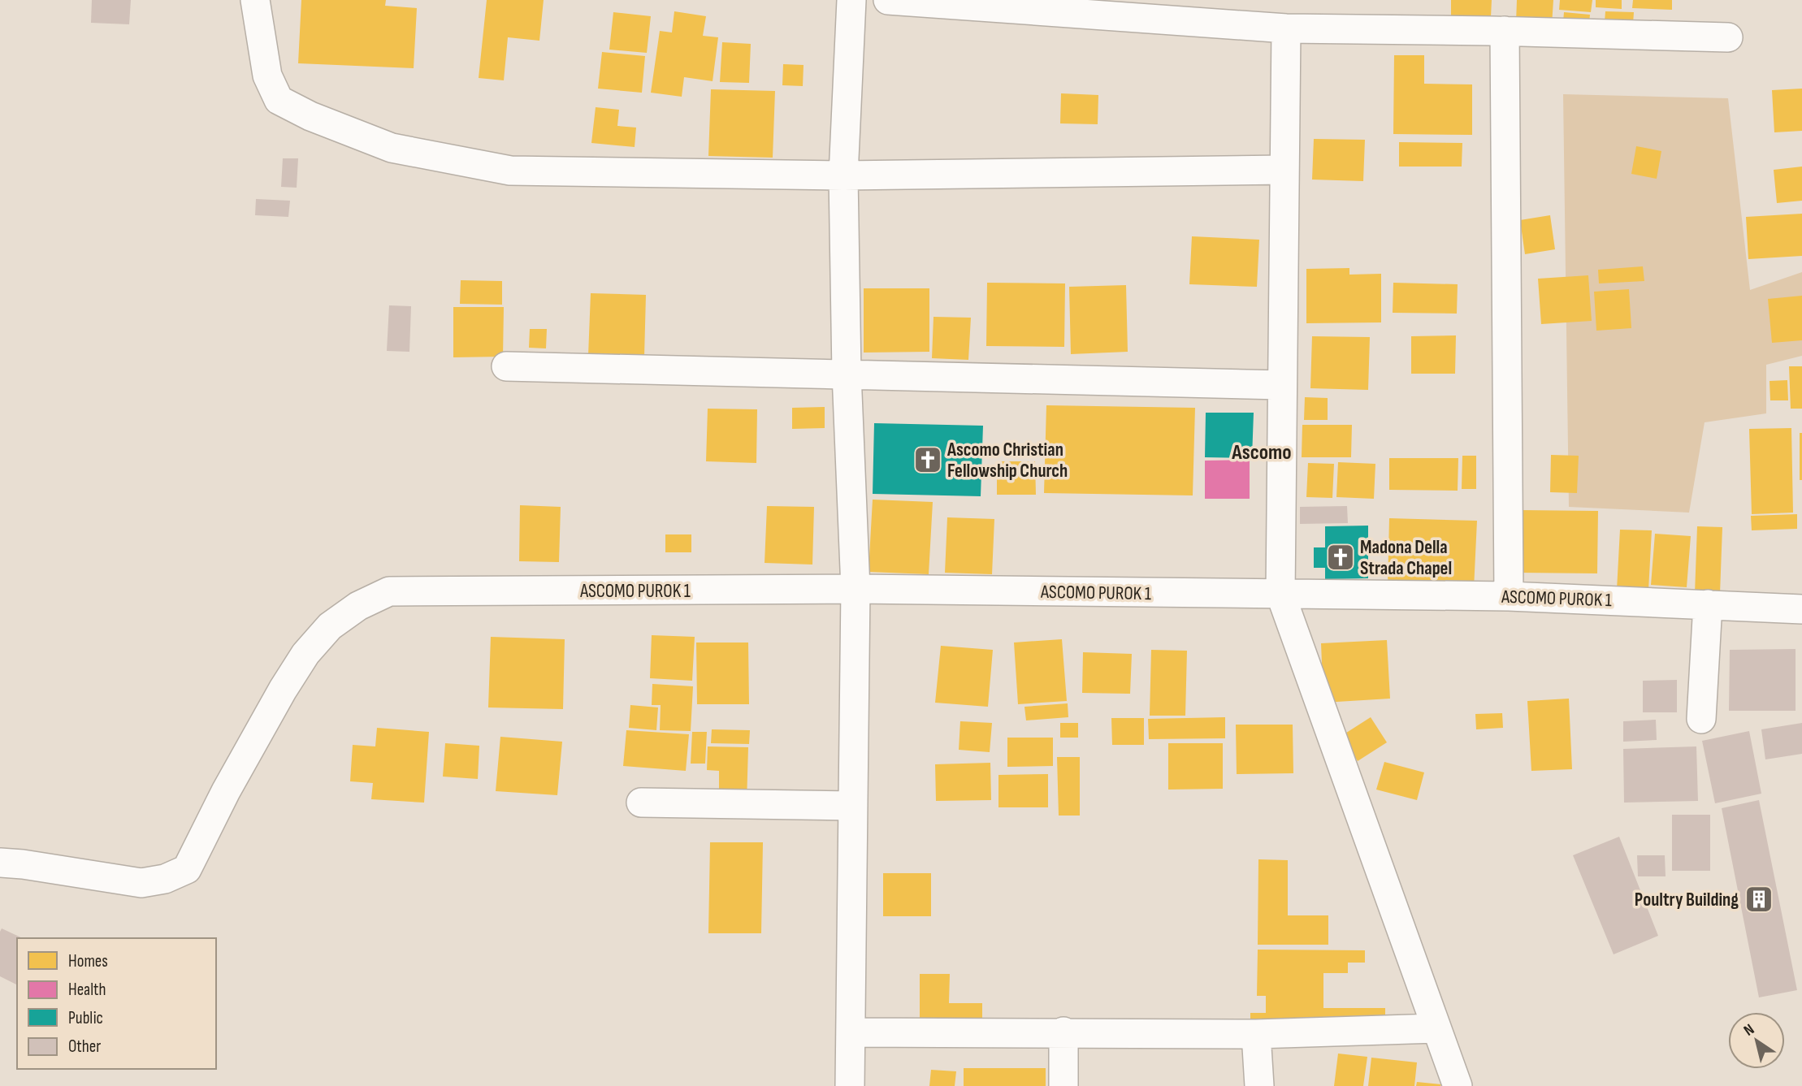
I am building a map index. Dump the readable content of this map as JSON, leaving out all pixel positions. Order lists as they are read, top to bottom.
{
  "streets": {
    "street": ["ASCOMO PUROK 1"]
  },
  "districts": ["Ascomo"],
  "places": {
    "church": ["Ascomo Christian Fellowship Church", "Madona Della Strada Chapel"],
    "building": ["Poultry Building"]
  },
  "legend": [
    "Homes",
    "Health",
    "Public",
    "Other"
  ],
  "north": "top left"
}
